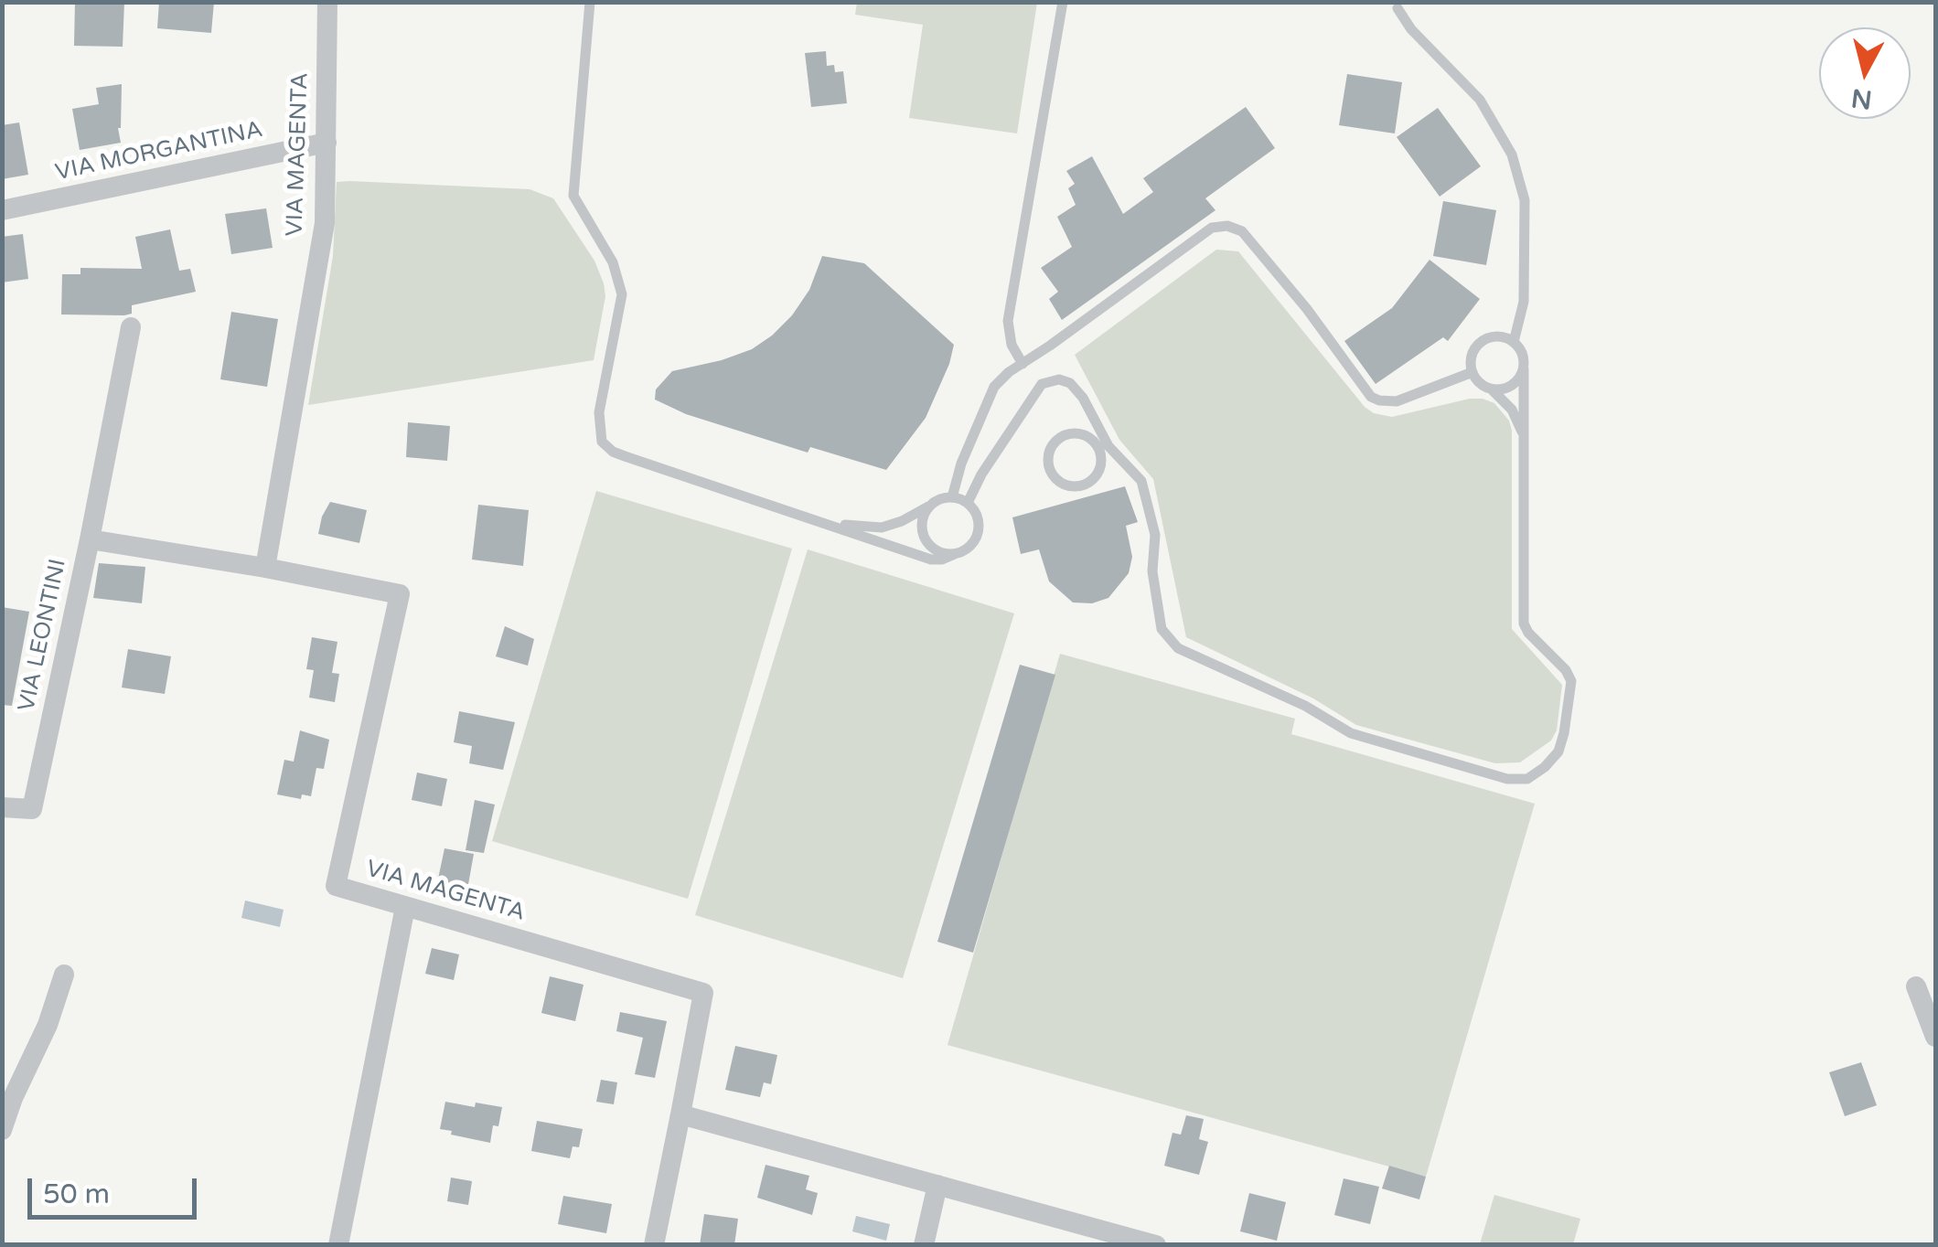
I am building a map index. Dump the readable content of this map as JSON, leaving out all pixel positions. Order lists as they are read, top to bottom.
{
  "streets": {
    "street": ["VIA MORGANTINA", "VIA MAGENTA", "VIA LEONTINI"]
  },
  "crossings": [
    ["VIA MORGANTINA", "VIA MAGENTA"],
    ["VIA MAGENTA", "VIA LEONTINI"]
  ],
  "scale_bar": "50 m",
  "north": "bottom"
}
